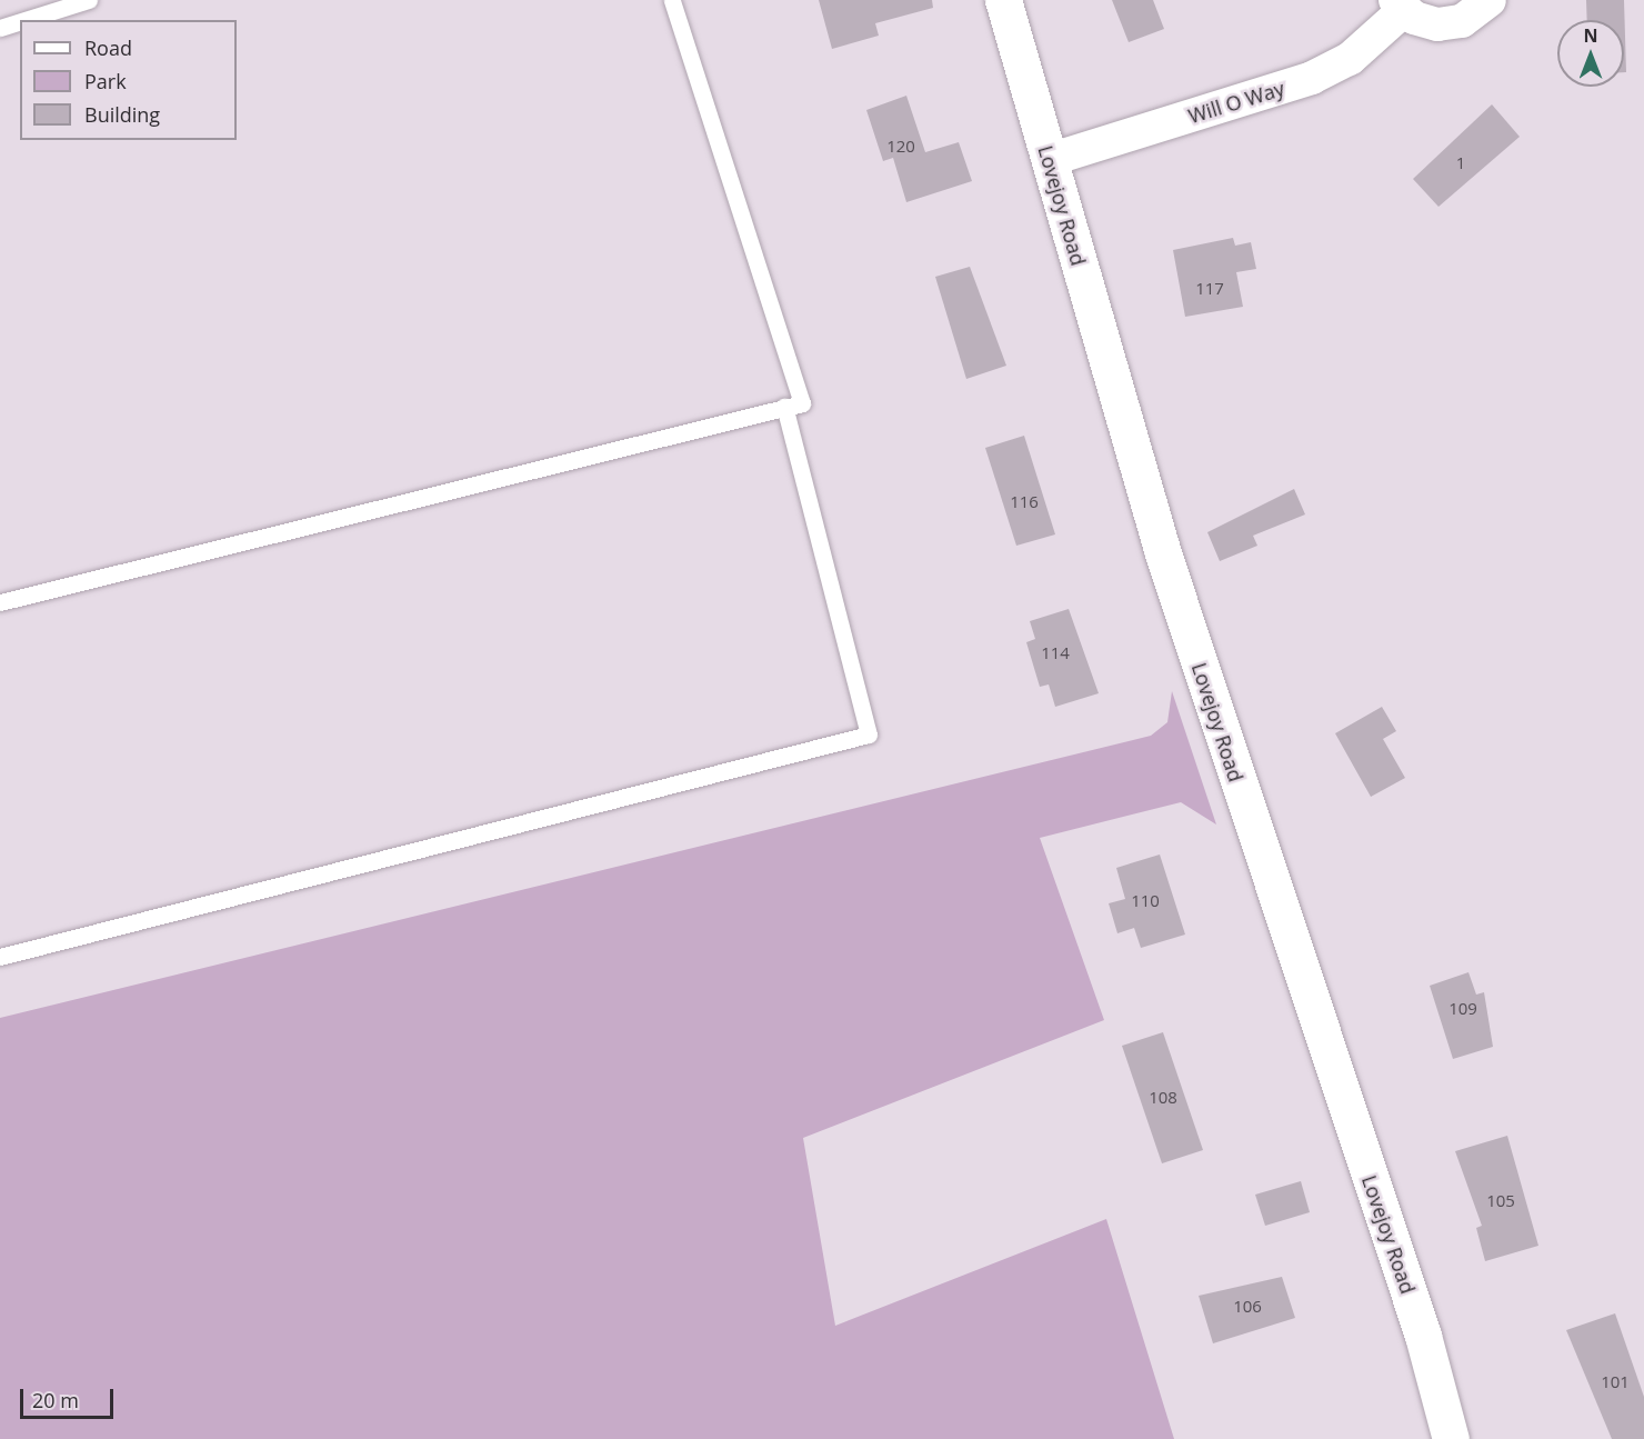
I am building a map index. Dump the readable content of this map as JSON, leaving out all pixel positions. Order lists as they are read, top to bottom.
{
  "streets": {
    "main road": ["Lovejoy Road"],
    "street": ["Will O Way"]
  },
  "crossings": [
    ["Will O Way", "Lovejoy Road"]
  ],
  "house_numbers": [
    "120",
    "1",
    "117",
    "116",
    "114",
    "110",
    "109",
    "108",
    "105",
    "106",
    "101"
  ],
  "legend": ["Road", "Park", "Building"],
  "scale_bar": "20 m",
  "north": "top"
}
